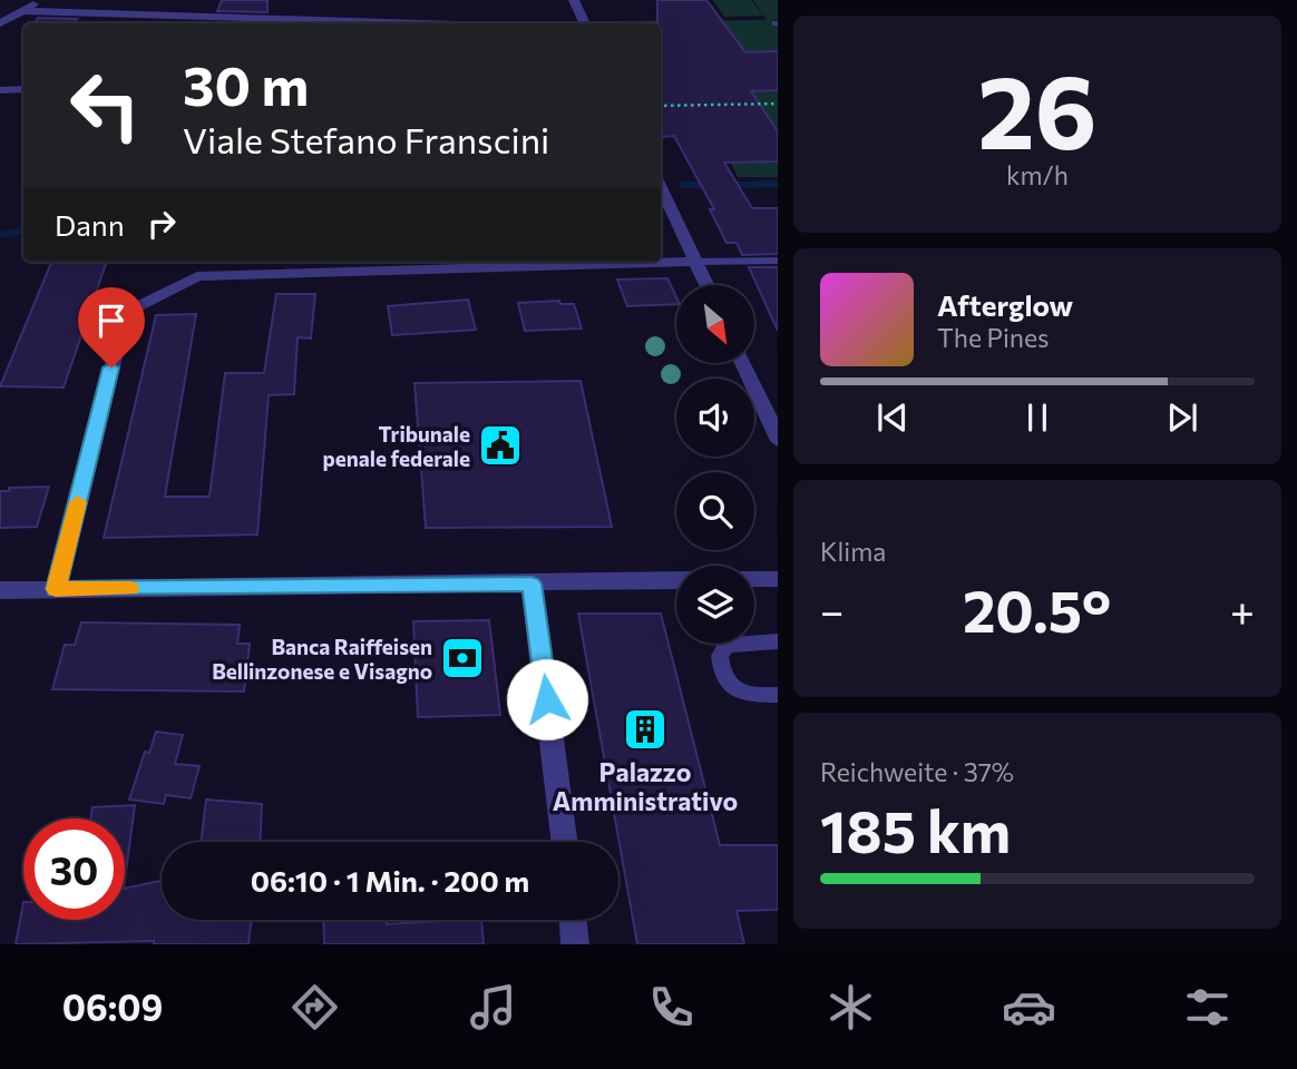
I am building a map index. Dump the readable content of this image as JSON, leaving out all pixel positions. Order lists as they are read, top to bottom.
{
  "places": {
    "public building": ["Tribunale penale federale"],
    "bank": ["Banca Raiffeisen Bellinzonese e Visagno"],
    "building": ["Palazzo Amministrativo"]
  },
  "north": "bottom right",
  "page": {
    "tile": [
      ["26", "km/h"],
      "Klima",
      ["Reichweite · 37%", "185 km"]
    ],
    "turn": ["30 m", "Viale Stefano Franscini"],
    "then": "Dann",
    "song": ["Afterglow", "The Pines"],
    "heat": ["−", "20.5°", "+"],
    "limit": "30",
    "trip": "06:10 · 1 Min. · 200 m",
    "tabs": "06:09"
  }
}
